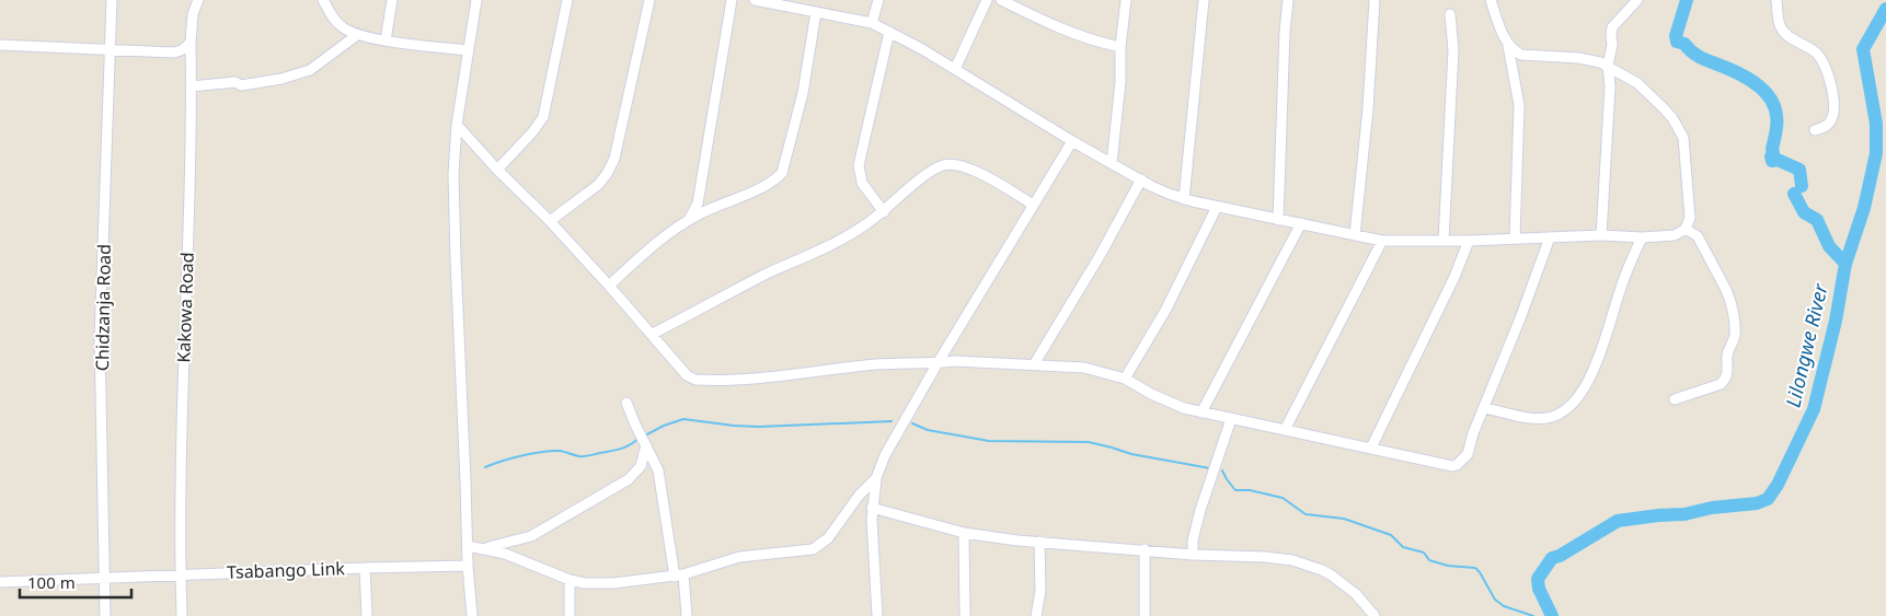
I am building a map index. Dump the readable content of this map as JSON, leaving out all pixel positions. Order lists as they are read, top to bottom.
{
  "streets": {
    "street": ["Chidzanja Road", "Kakowa Road", "Tsabango Link"]
  },
  "crossings": [
    ["Chidzanja Road", "Tsabango Link"],
    ["Kakowa Road", "Tsabango Link"]
  ],
  "water": ["Lilongwe River"],
  "scale_bar": "100 m"
}
